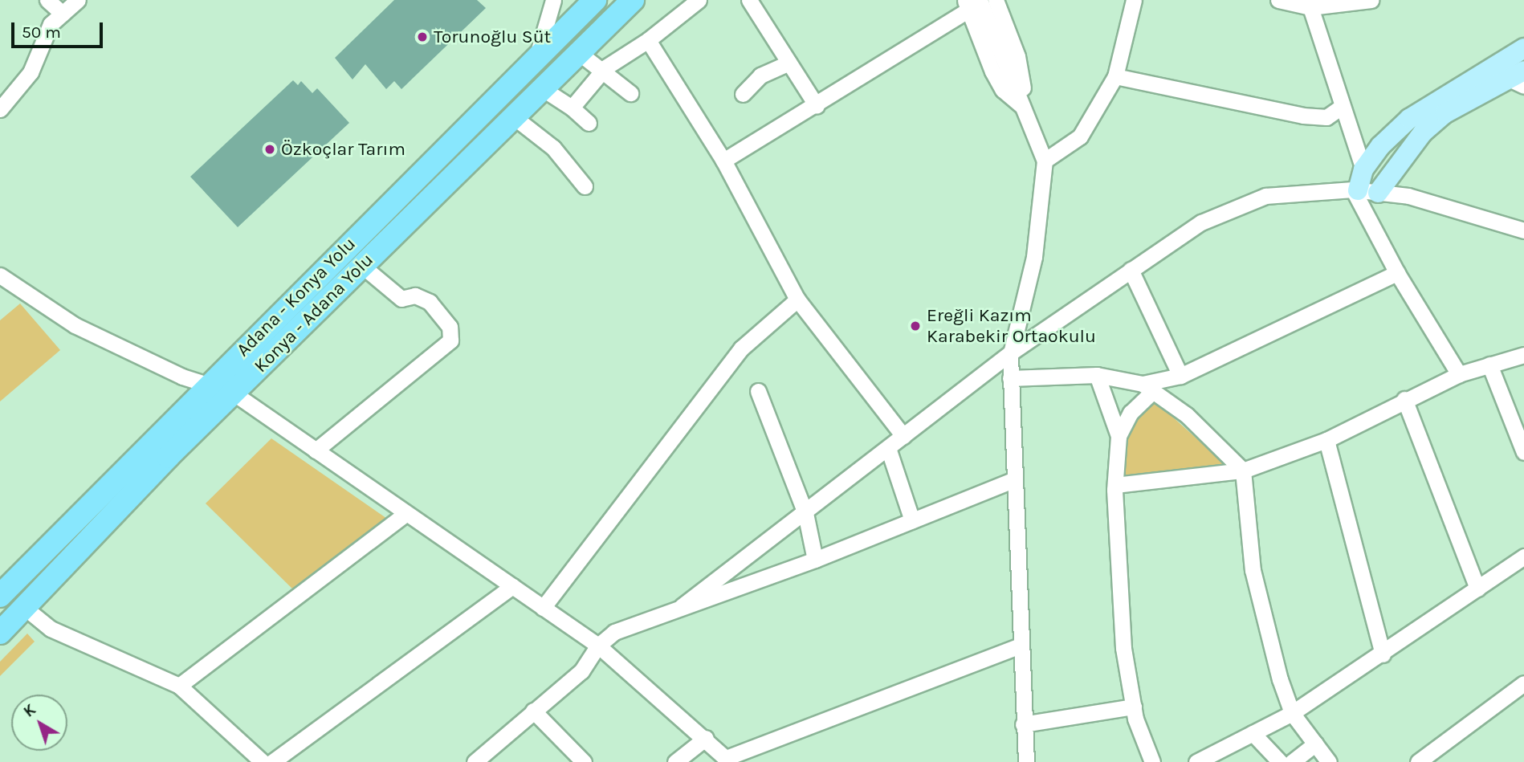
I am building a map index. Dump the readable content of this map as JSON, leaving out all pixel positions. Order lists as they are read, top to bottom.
{
  "streets": {
    "highway": ["Adana - Konya Yolu", "Konya - Adana Yolu"]
  },
  "places": ["Torunoğlu Süt", "Özkoçlar Tarım", "Ereğli Kazım Karabekir Ortaokulu"],
  "scale_bar": "50 m",
  "north": "top left"
}
